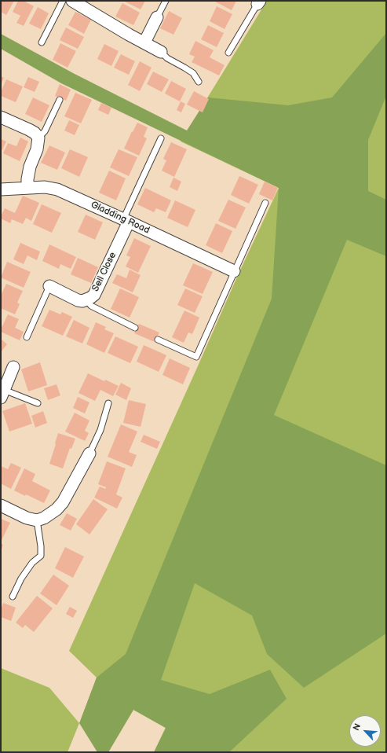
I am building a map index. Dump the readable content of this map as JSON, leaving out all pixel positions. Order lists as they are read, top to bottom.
{
  "streets": {
    "street": ["Gladding Road", "Sell Close"]
  },
  "crossings": [
    ["Gladding Road", "Sell Close"]
  ],
  "north": "top left"
}
